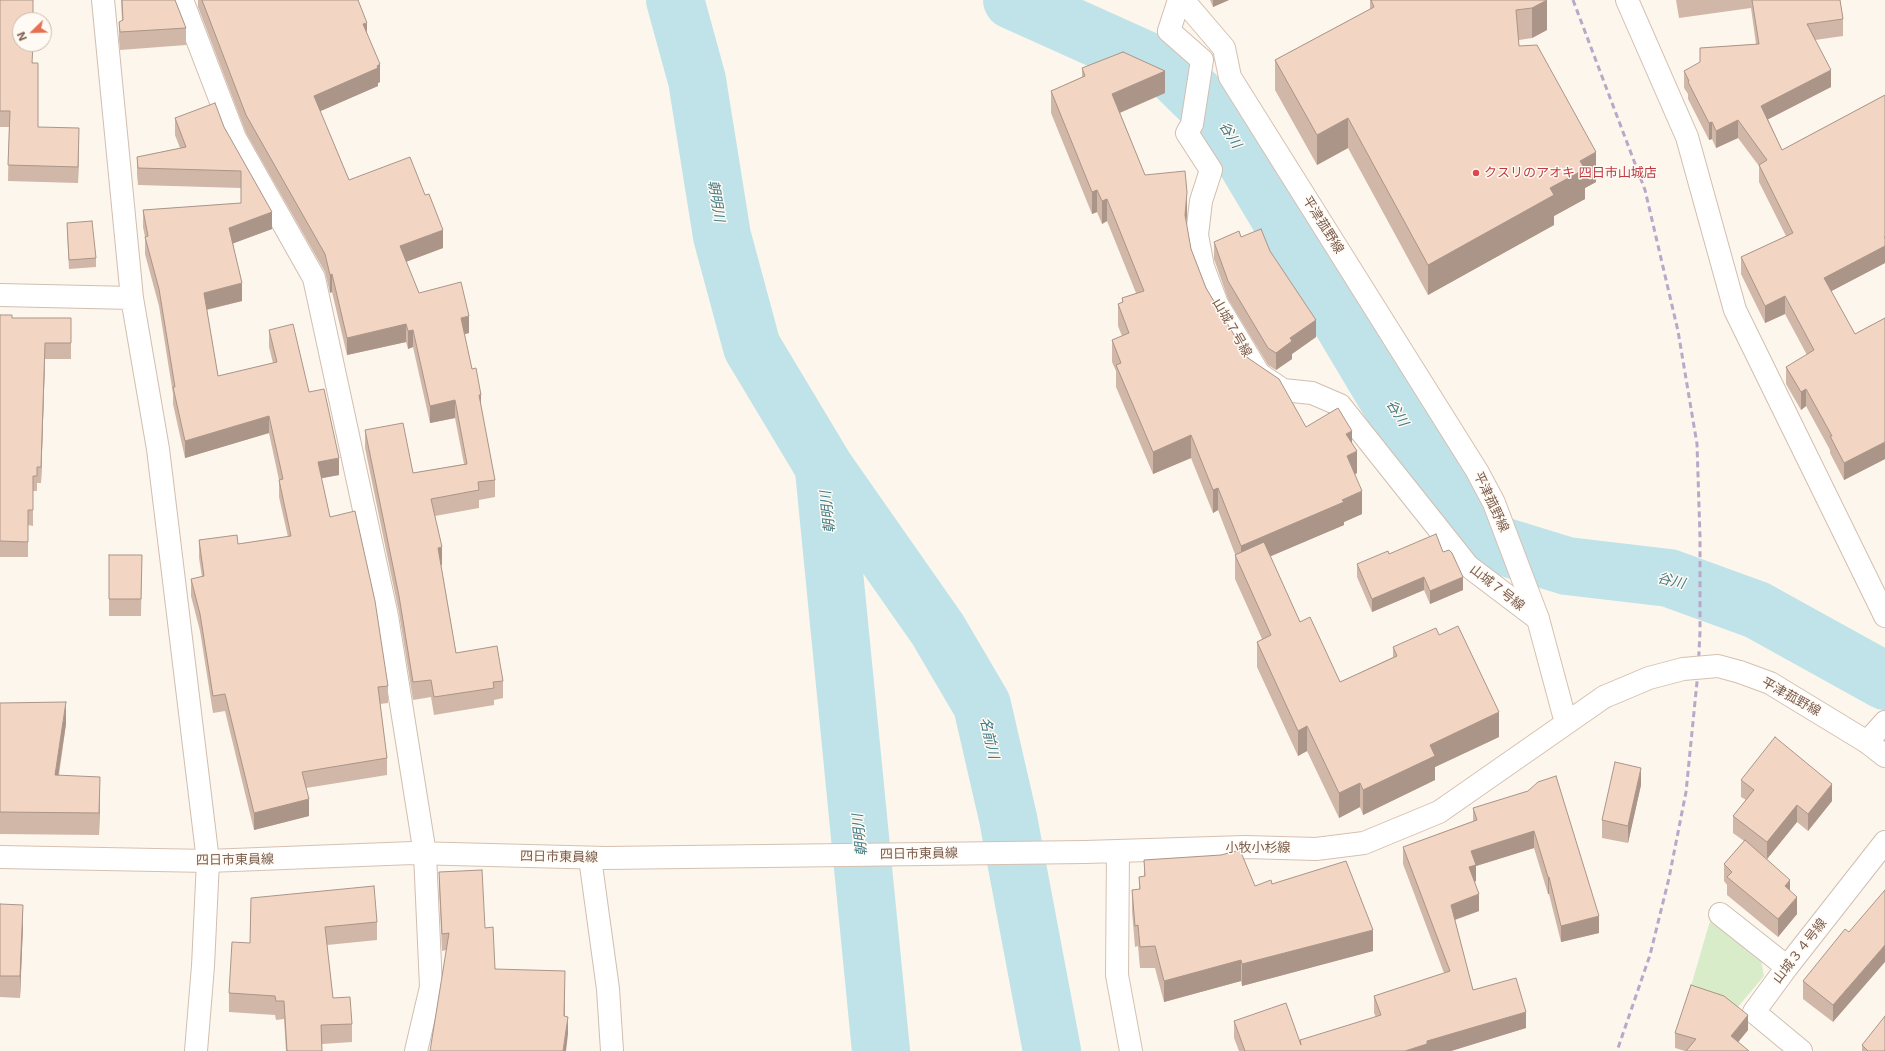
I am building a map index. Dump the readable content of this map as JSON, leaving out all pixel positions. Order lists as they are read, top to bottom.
{
  "streets": {
    "street": [
      "平津菰野線",
      "山城７号線",
      "小牧小杉線",
      "四日市東員線",
      "山城３４号線"
    ]
  },
  "crossings": [
    ["平津菰野線", "山城７号線"],
    ["平津菰野線", "小牧小杉線"],
    ["小牧小杉線", "四日市東員線"]
  ],
  "water": ["谷川", "朝明川", "名前川"],
  "places": ["クスリのアオキ 四日市山城店"],
  "north": "bottom left"
}
